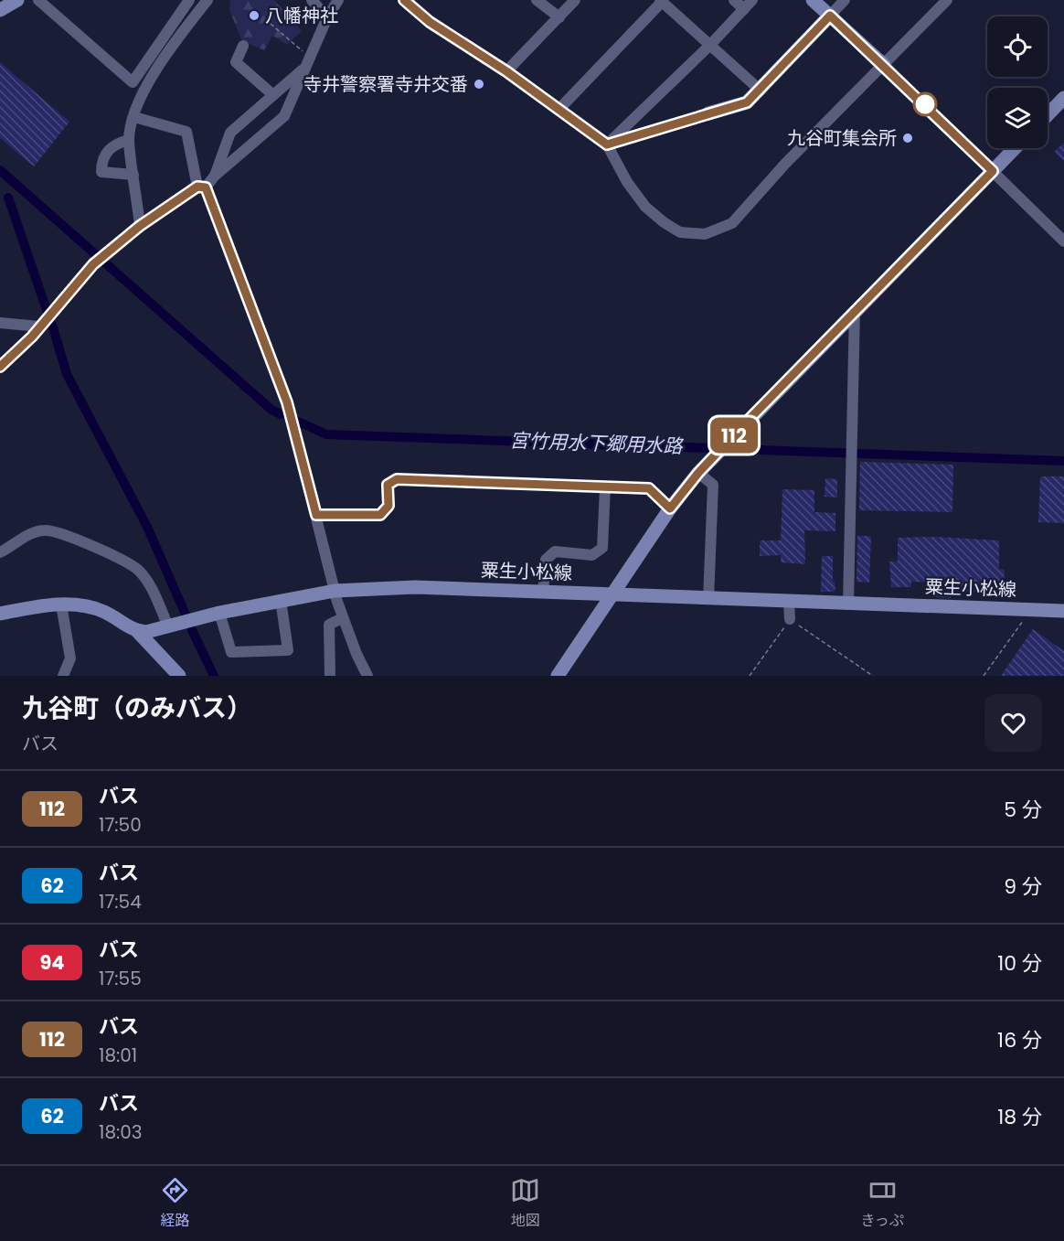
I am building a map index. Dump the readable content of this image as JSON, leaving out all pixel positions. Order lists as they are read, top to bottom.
{
  "streets": {
    "main road": ["粟生小松線"]
  },
  "water": ["宮竹用水下郷用水路"],
  "places": ["八幡神社", "寺井警察署寺井交番", "九谷町集会所"],
  "lines": ["bus line 112"],
  "page": {
    "on_map": "112",
    "heading": ["九谷町（のみバス）", "バス"],
    "list": [
      {
        "mark": "112",
        "name": "バス",
        "note": "17:50",
        "value": "5 分"
      },
      {
        "mark": "62",
        "name": "バス",
        "note": "17:54",
        "value": "9 分"
      },
      {
        "mark": "94",
        "name": "バス",
        "note": "17:55",
        "value": "10 分"
      },
      {
        "mark": "112",
        "name": "バス",
        "note": "18:01",
        "value": "16 分"
      },
      {
        "mark": "62",
        "name": "バス",
        "note": "18:03",
        "value": "18 分"
      }
    ],
    "tabs": ["経路", "地図", "きっぷ"]
  }
}
